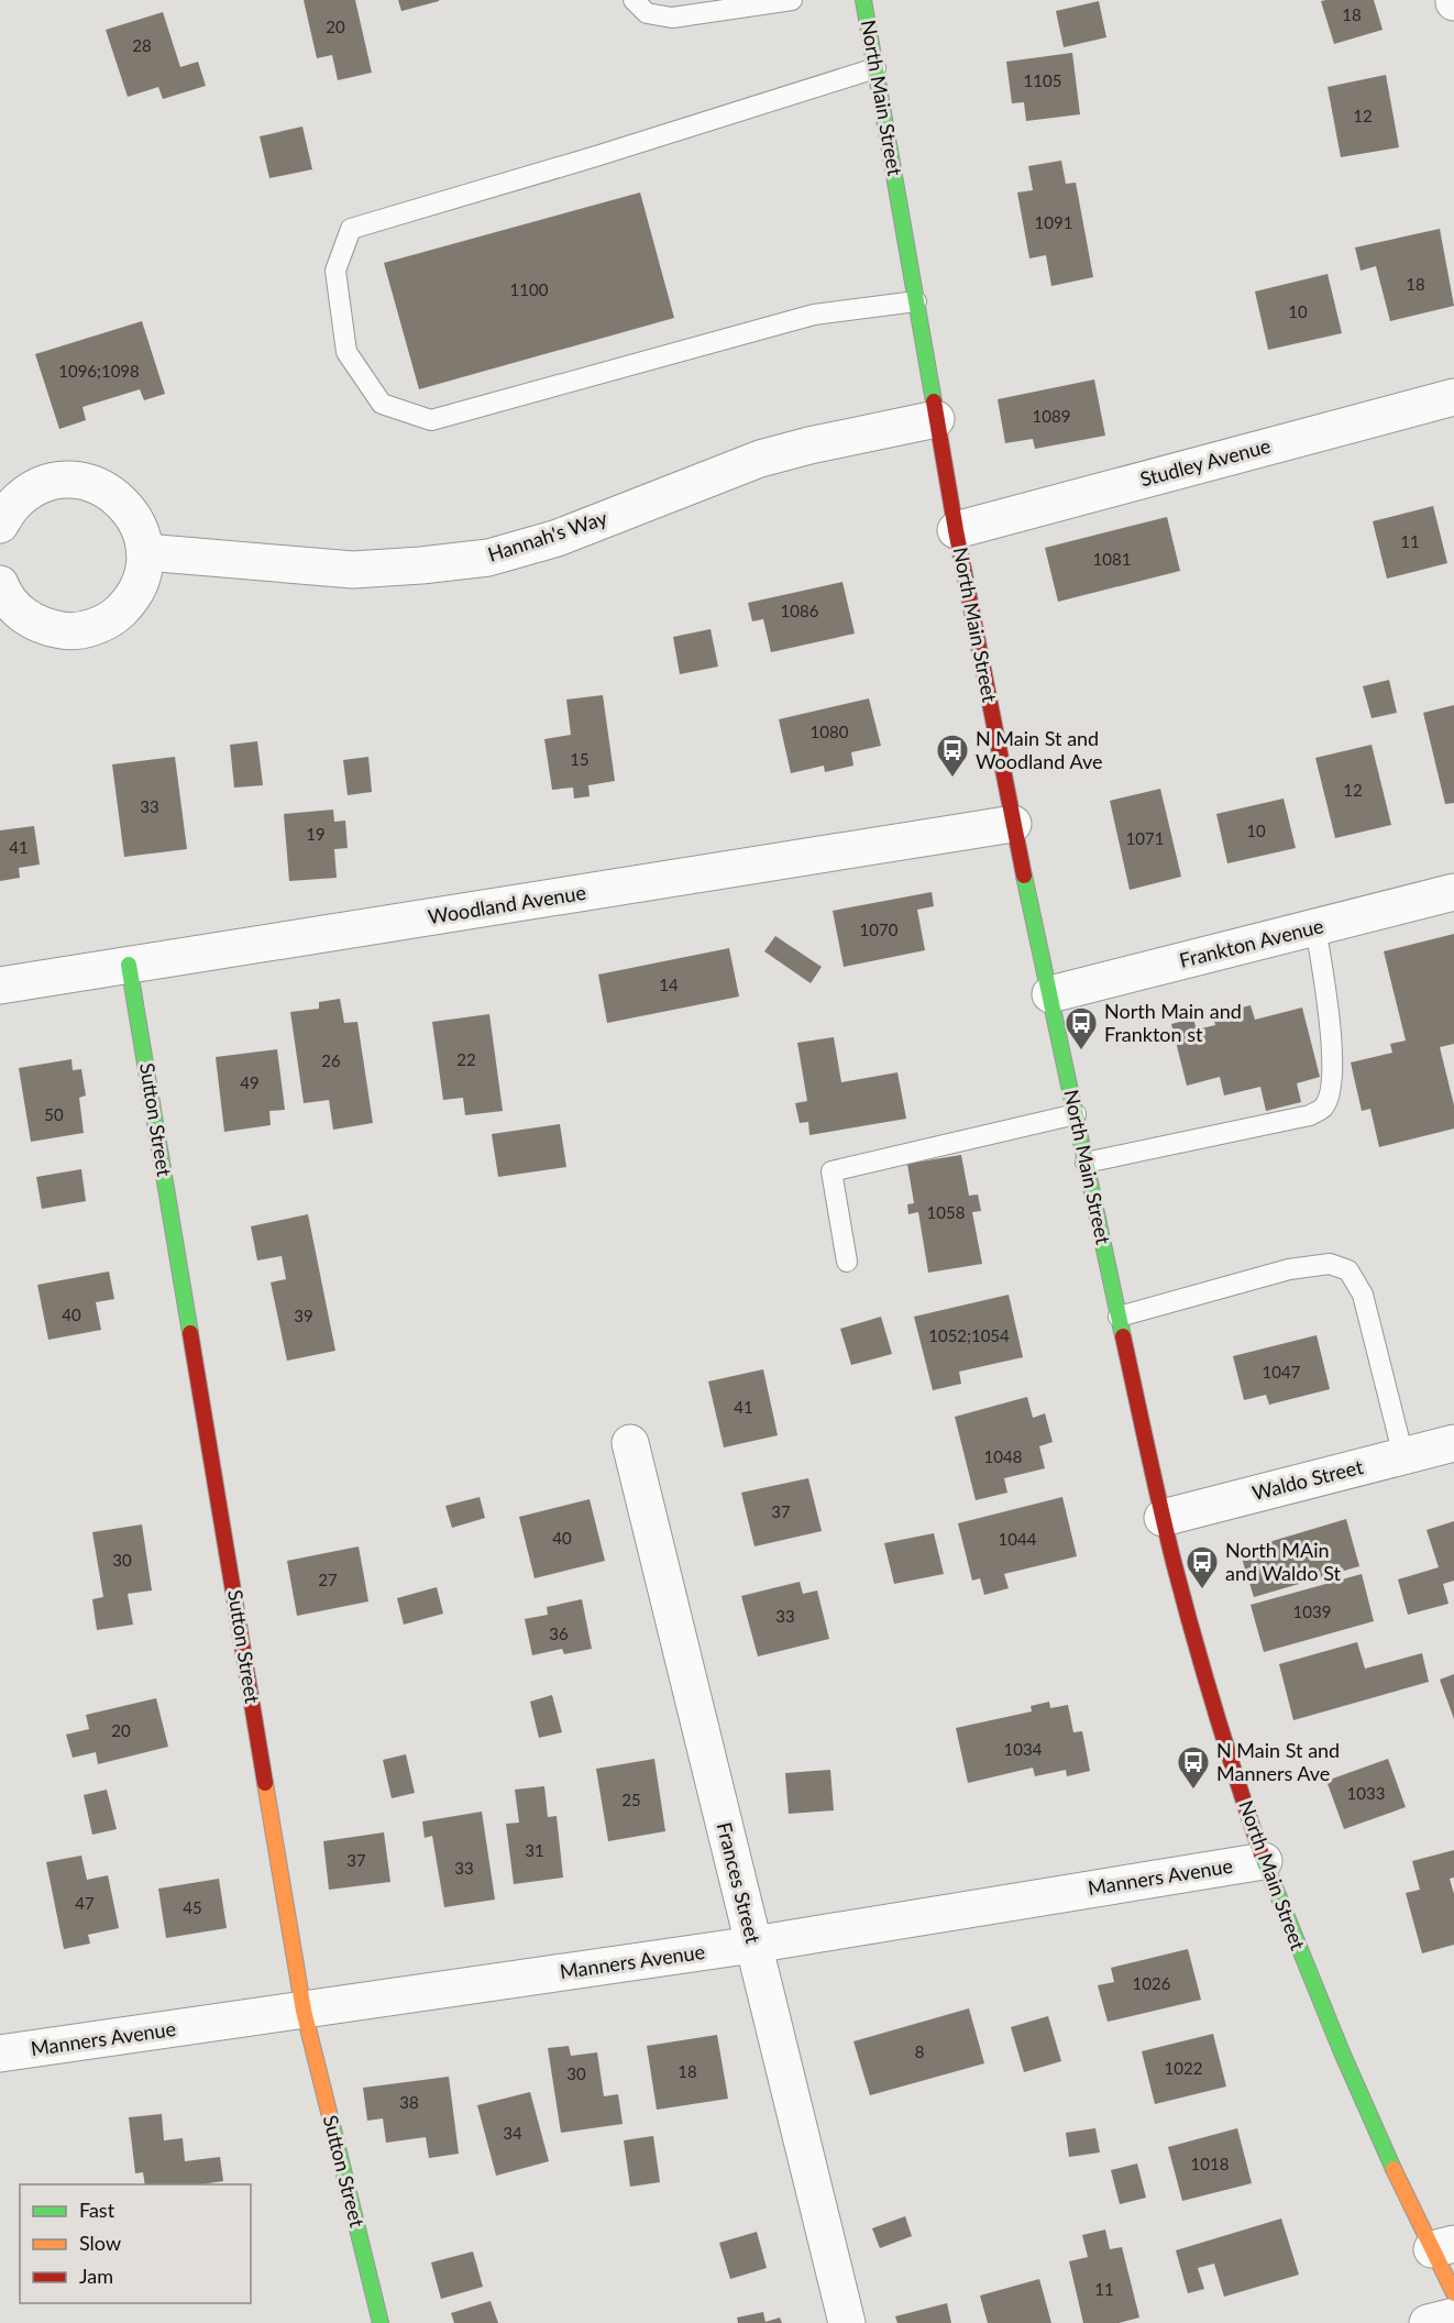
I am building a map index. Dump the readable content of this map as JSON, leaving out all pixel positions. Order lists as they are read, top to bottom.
{
  "streets": {
    "main road": ["North Main Street", "Sutton Street"],
    "street": [
      "Studley Avenue",
      "Hannah's Way",
      "Woodland Avenue",
      "Frankton Avenue",
      "Waldo Street",
      "Manners Avenue",
      "Frances Street"
    ]
  },
  "crossings": [
    ["North Main Street", "Studley Avenue"],
    ["North Main Street", "Hannah's Way"],
    ["North Main Street", "Woodland Avenue"],
    ["North Main Street", "Frankton Avenue"],
    ["North Main Street", "Waldo Street"],
    ["North Main Street", "Manners Avenue"],
    ["Woodland Avenue", "Sutton Street"],
    ["Sutton Street", "Manners Avenue"],
    ["Manners Avenue", "Frances Street"]
  ],
  "places": {
    "bus stop": [
      "N Main St and Woodland Ave",
      "North Main and Frankton st",
      "North MAin and Waldo St",
      "N Main St and Manners Ave"
    ]
  },
  "house_numbers": [
    "18",
    "20",
    "28",
    "1105",
    "12",
    "1091",
    "18",
    "1100",
    "10",
    "1096;1098",
    "1089",
    "11",
    "1081",
    "1086",
    "1080",
    "15",
    "12",
    "33",
    "10",
    "19",
    "1071",
    "41",
    "1070",
    "14",
    "22",
    "26",
    "49",
    "50",
    "1058",
    "40",
    "39",
    "1052;1054",
    "1047",
    "41",
    "1048",
    "37",
    "40",
    "1044",
    "30",
    "27",
    "1039",
    "33",
    "36",
    "20",
    "1034",
    "1033",
    "25",
    "31",
    "37",
    "33",
    "47",
    "45",
    "1026",
    "8",
    "1022",
    "18",
    "30",
    "38",
    "34",
    "1018",
    "11"
  ],
  "legend": ["Fast", "Slow", "Jam"]
}
